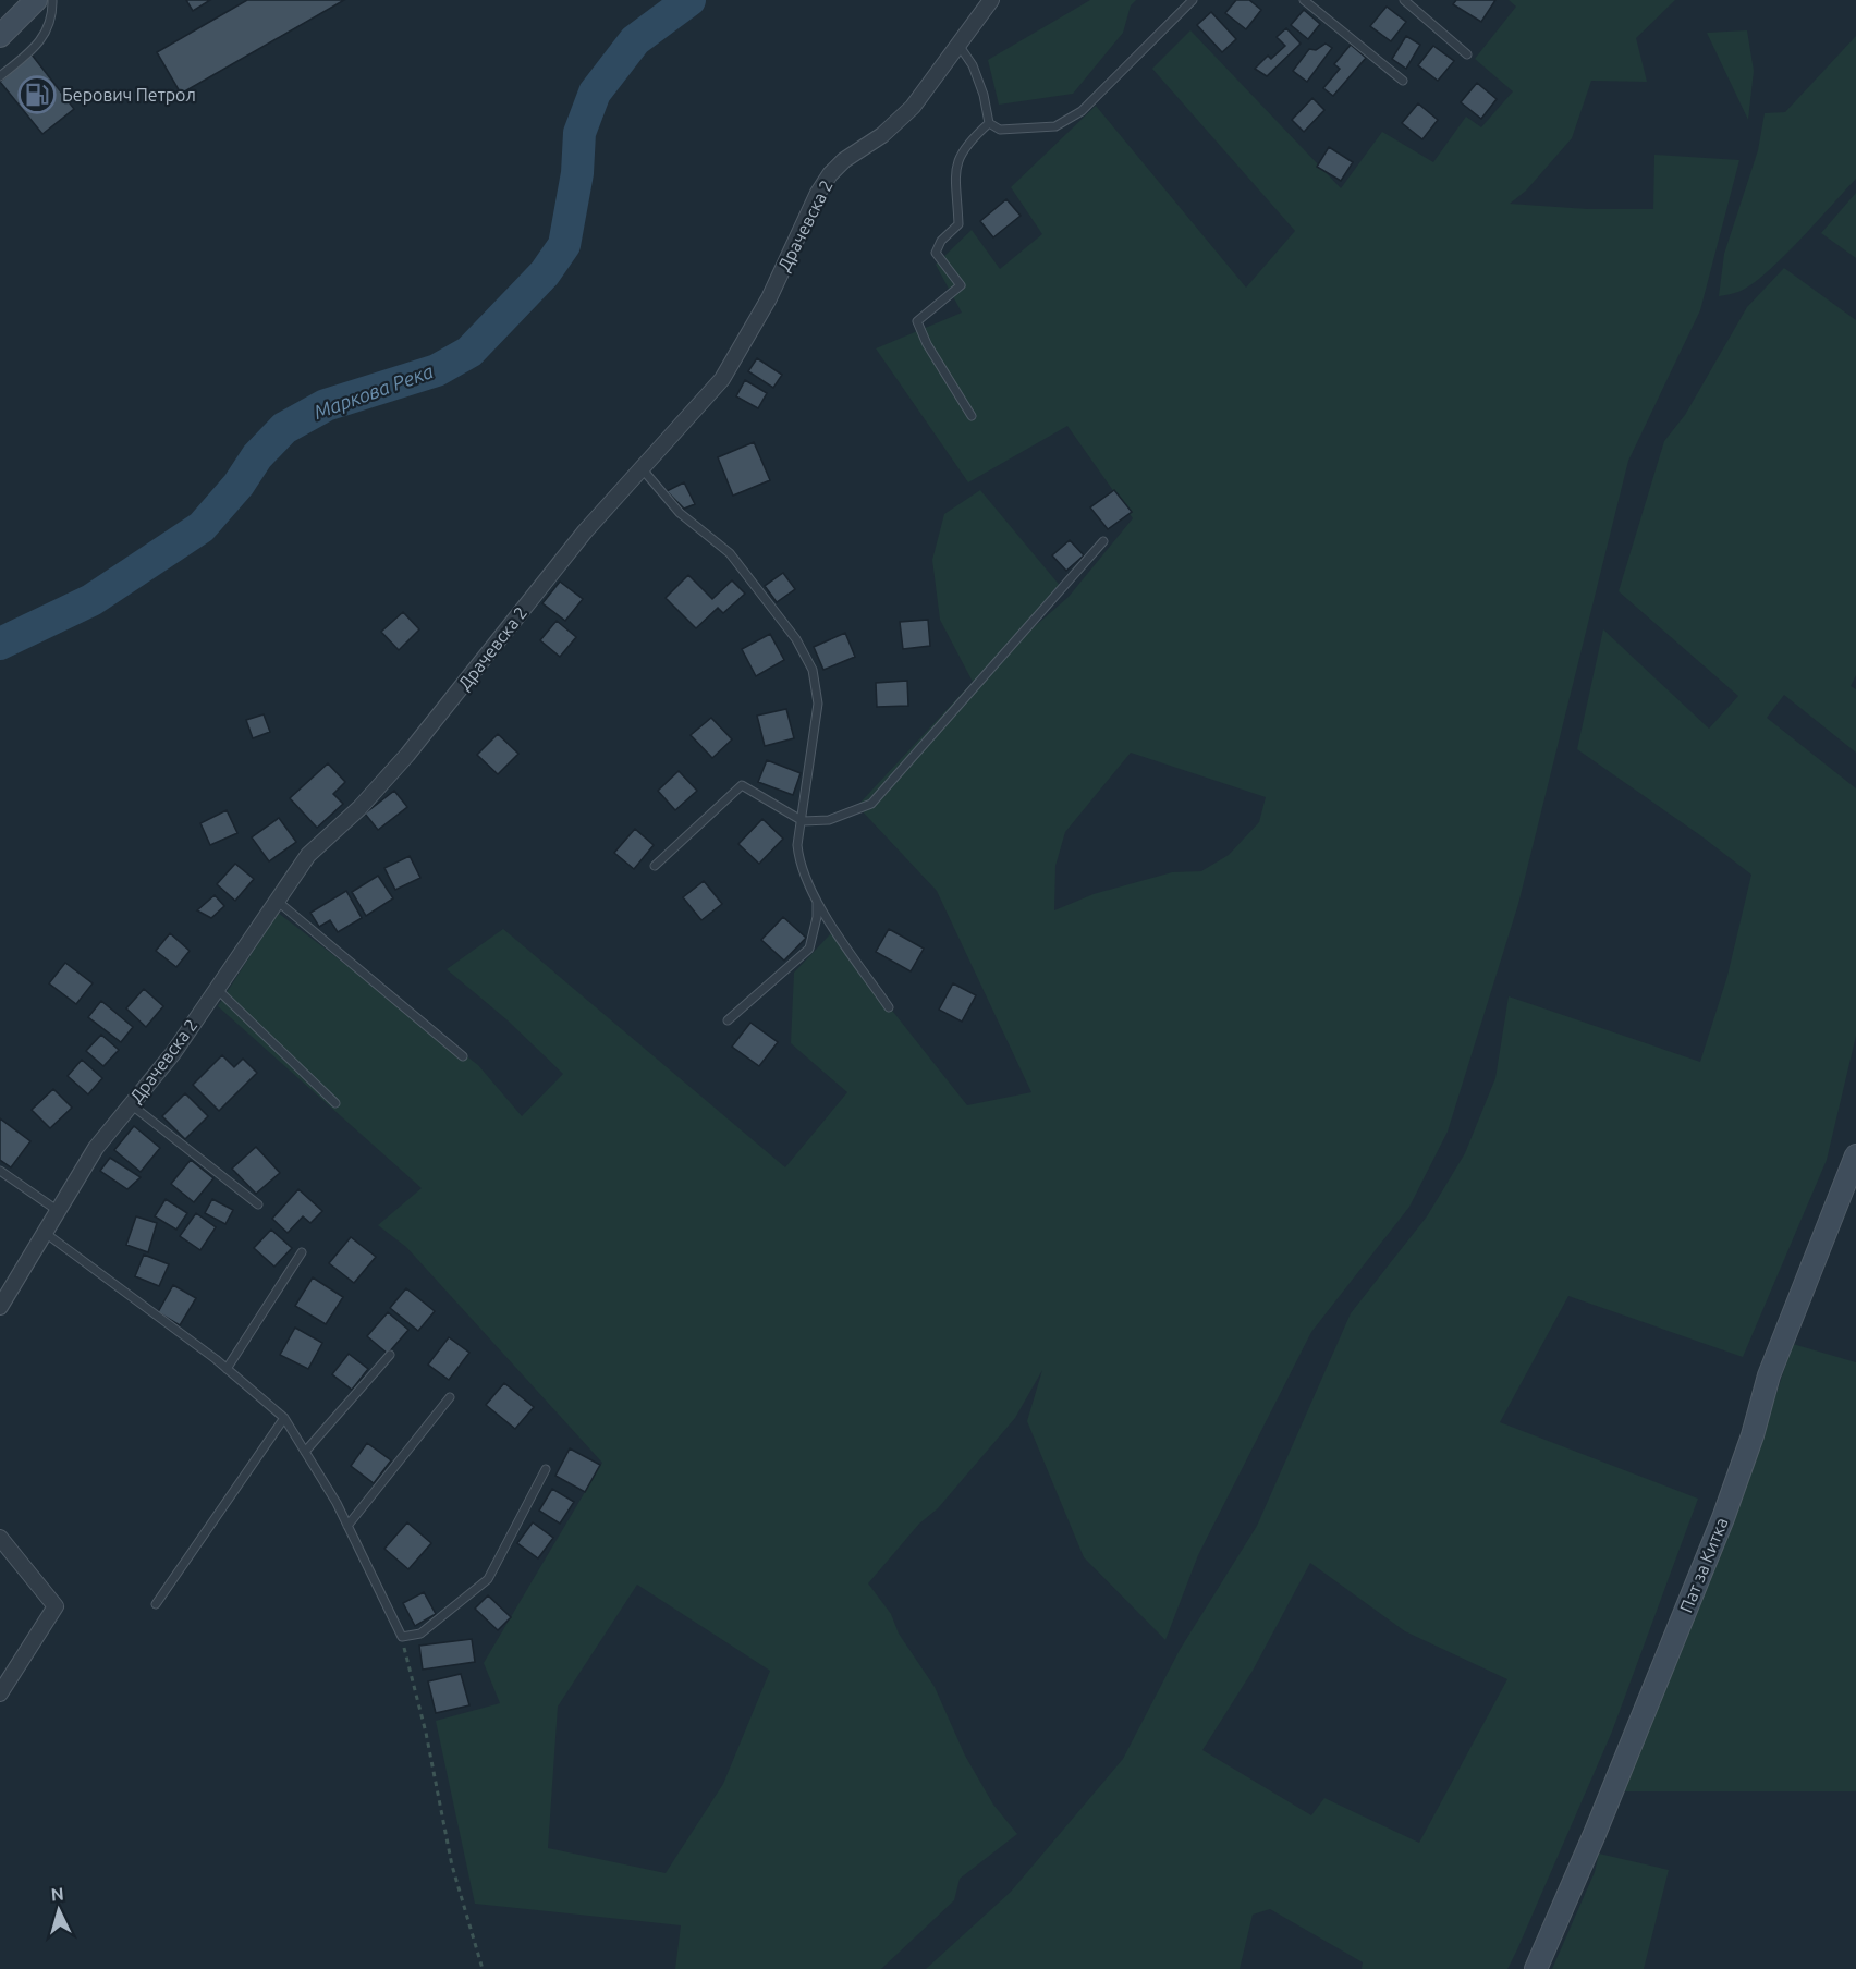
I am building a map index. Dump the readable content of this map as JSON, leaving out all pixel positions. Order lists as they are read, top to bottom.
{
  "streets": {
    "street": ["Драчевска 2", "Пат за Китка"]
  },
  "water": ["Маркова Река"],
  "places": {
    "fuel station": ["Берович Петрол"]
  },
  "north": "top"
}
